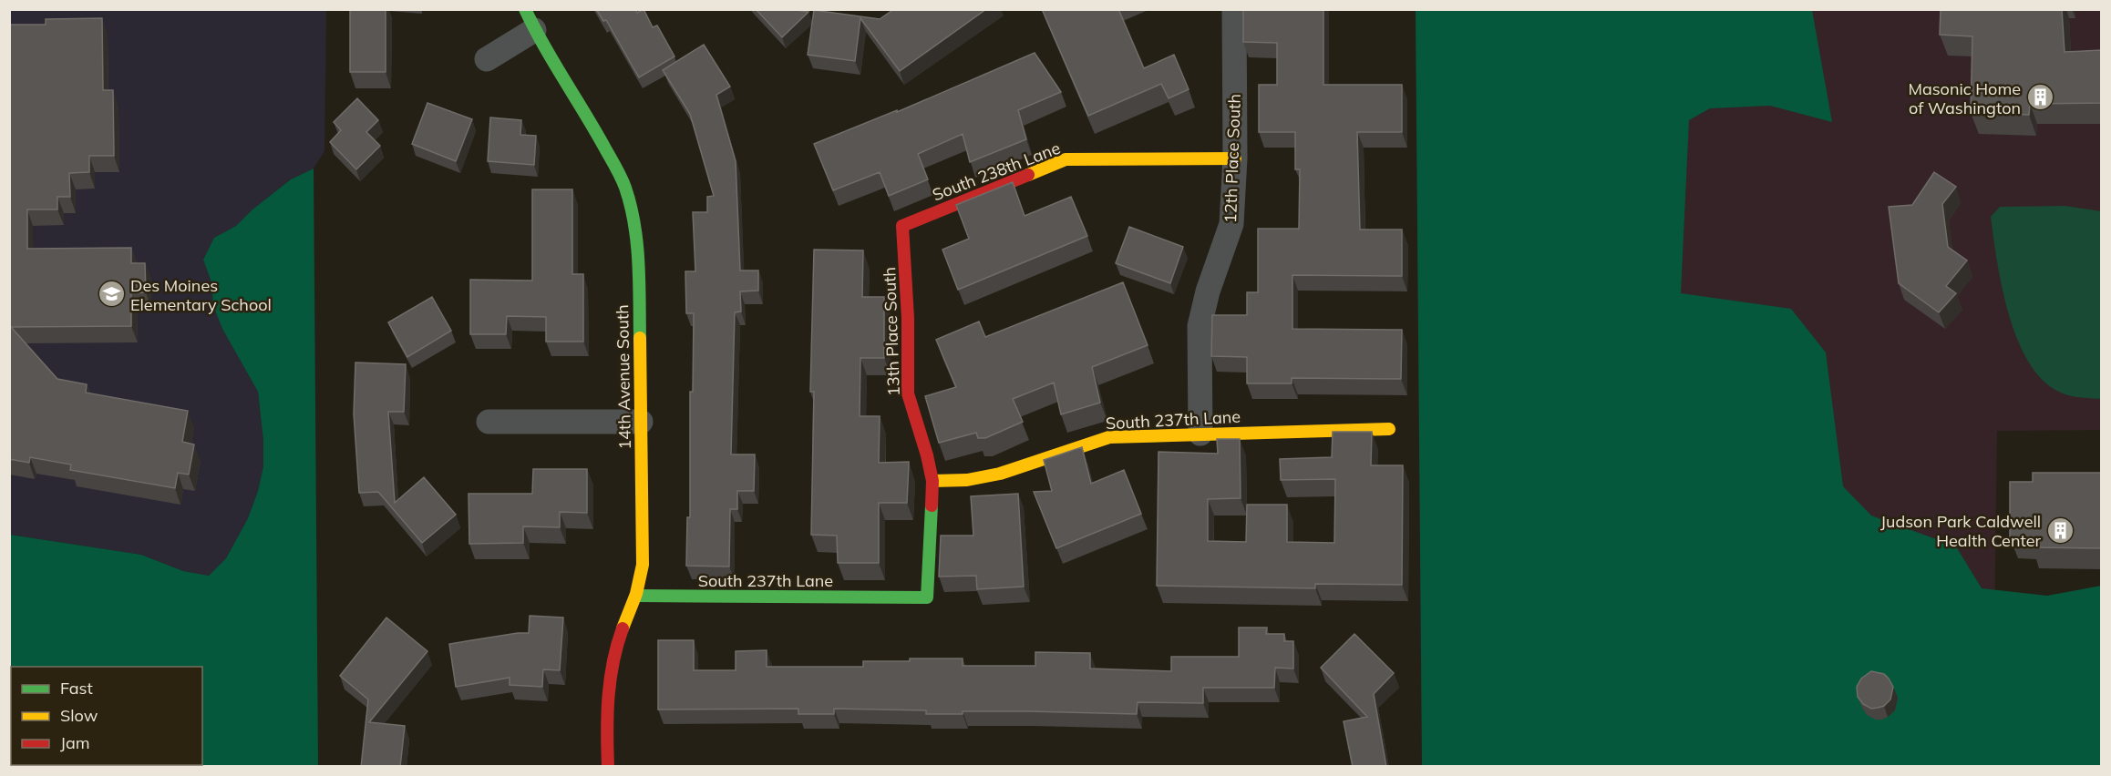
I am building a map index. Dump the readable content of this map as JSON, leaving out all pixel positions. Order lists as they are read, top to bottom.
{
  "streets": {
    "street": [
      "12th Place South",
      "South 238th Lane",
      "13th Place South",
      "14th Avenue South",
      "South 237th Lane"
    ]
  },
  "crossings": [
    ["12th Place South", "South 238th Lane"],
    ["12th Place South", "South 237th Lane"],
    ["South 238th Lane", "13th Place South"],
    ["13th Place South", "South 237th Lane"],
    ["14th Avenue South", "South 237th Lane"]
  ],
  "places": {
    "building": ["Masonic Home of Washington", "Judson Park Caldwell Health Center"],
    "school or university": ["Des Moines Elementary School"]
  },
  "legend": ["Fast", "Slow", "Jam"]
}
